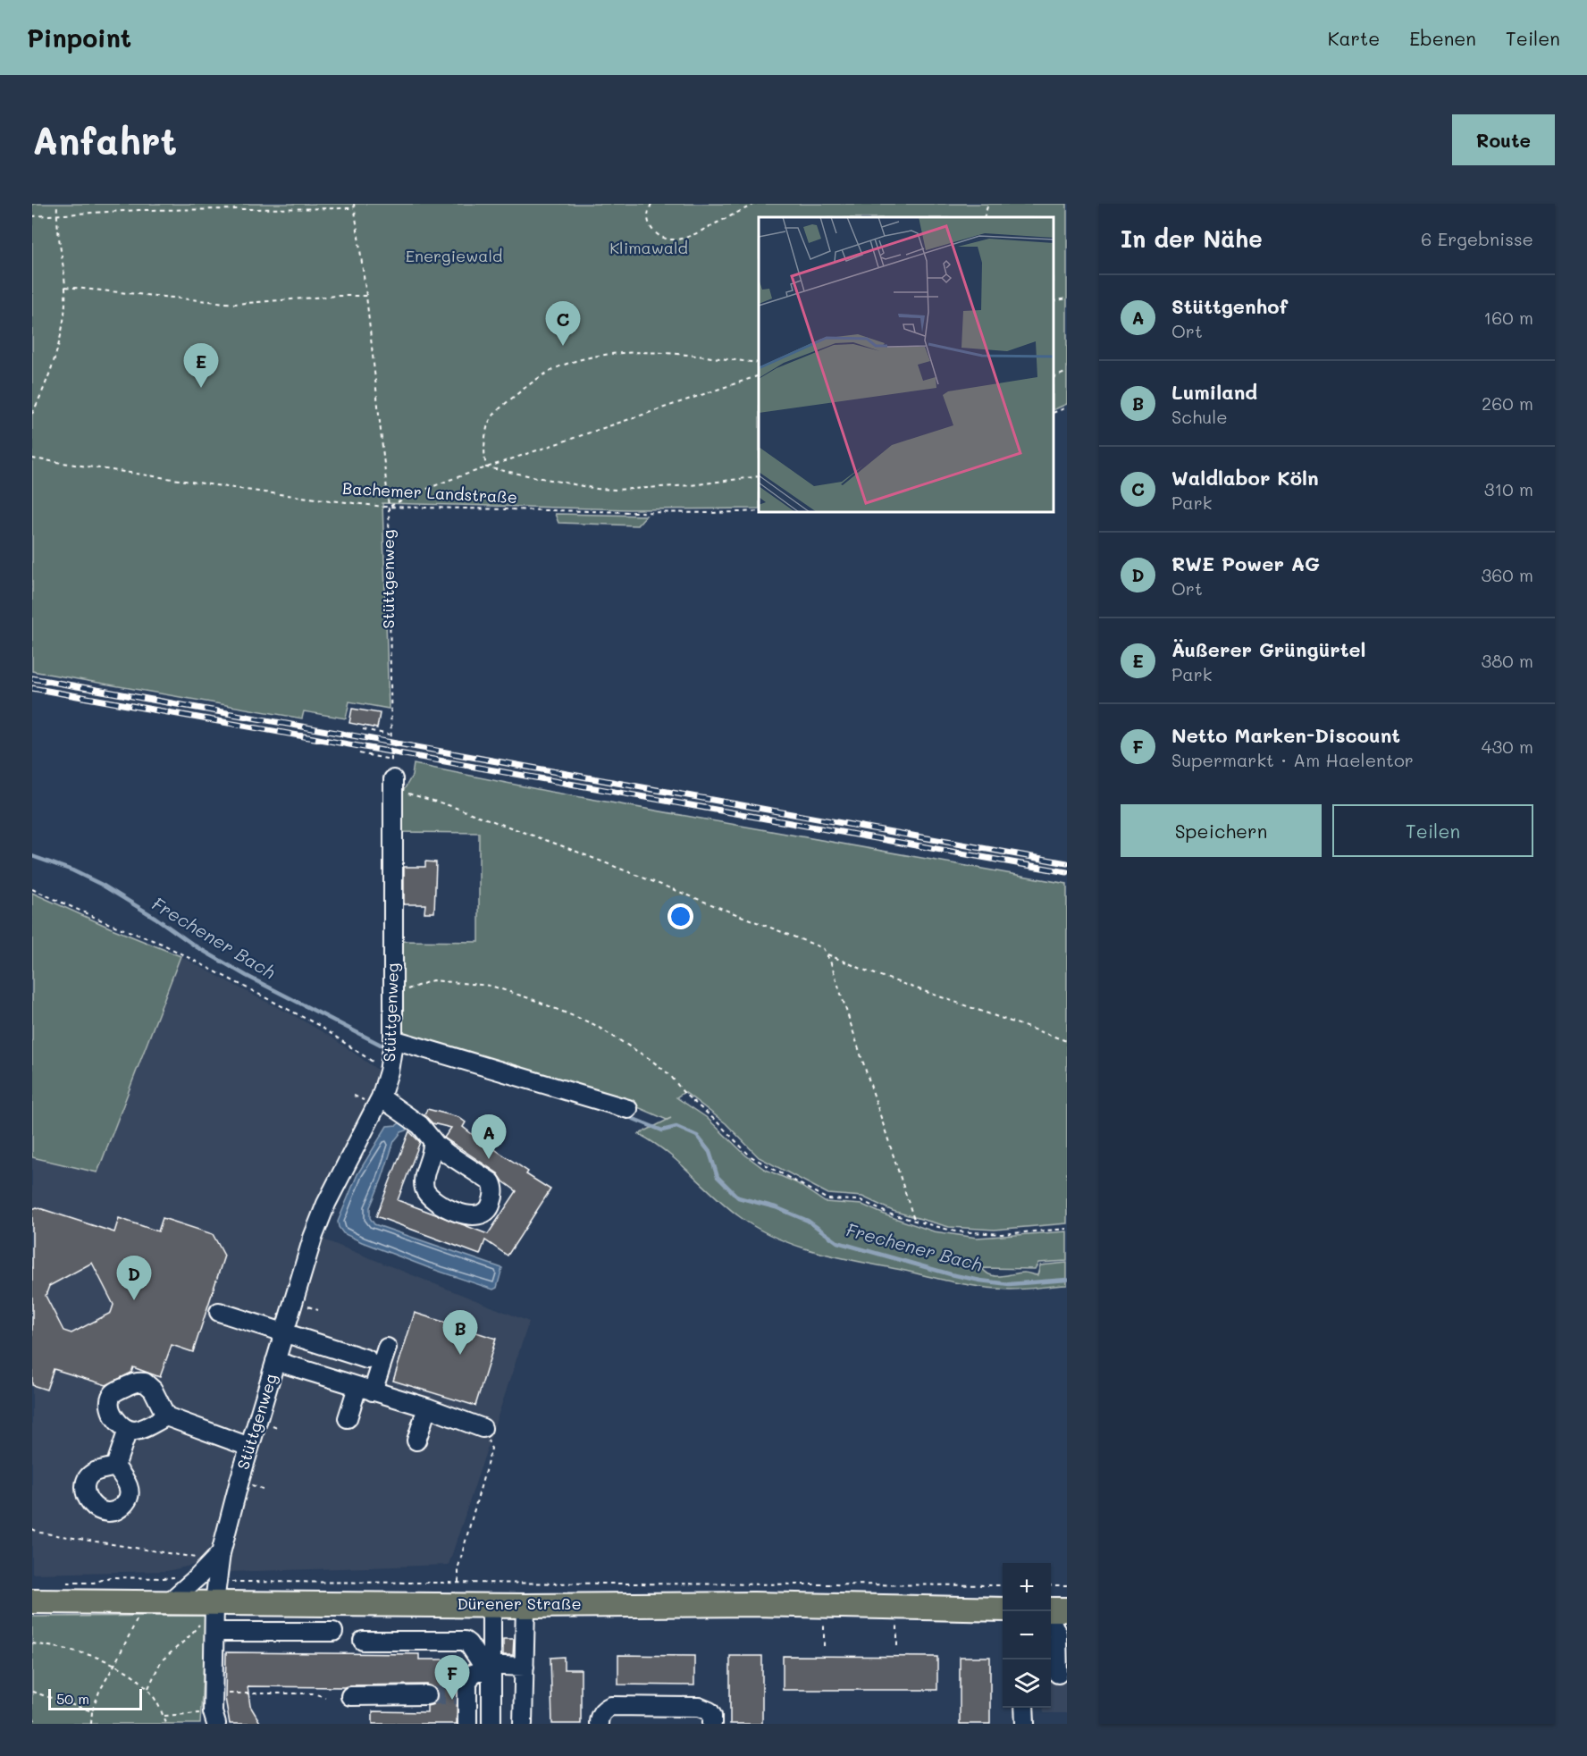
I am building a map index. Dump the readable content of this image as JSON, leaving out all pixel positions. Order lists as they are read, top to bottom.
{
  "streets": {
    "main road": ["Dürener Straße"],
    "street": ["Stüttgenweg"],
    "path": ["Bachemer Landstraße"]
  },
  "crossings": [
    ["Bachemer Landstraße", "Stüttgenweg"],
    ["Stüttgenweg", "Dürener Straße"]
  ],
  "water": ["Frechener Bach"],
  "parks": ["Klimawald", "Energiewald"],
  "scale_bar": "50 m",
  "page": {
    "header": "Pinpoint",
    "nav": ["Karte", "Ebenen", "Teilen"],
    "buttons": [
      "Route",
      ["Speichern", "Teilen"]
    ],
    "title": "Anfahrt",
    "heading": ["In der Nähe", "6 Ergebnisse"],
    "list": [
      {
        "mark": "A",
        "name": "Stüttgenhof",
        "note": "Ort",
        "value": "160 m"
      },
      {
        "mark": "B",
        "name": "Lumiland",
        "note": "Schule",
        "value": "260 m"
      },
      {
        "mark": "C",
        "name": "Waldlabor Köln",
        "note": "Park",
        "value": "310 m"
      },
      {
        "mark": "D",
        "name": "RWE Power AG",
        "note": "Ort",
        "value": "360 m"
      },
      {
        "mark": "E",
        "name": "Äußerer Grüngürtel",
        "note": "Park",
        "value": "380 m"
      },
      {
        "mark": "F",
        "name": "Netto Marken-Discount",
        "note": "Supermarkt · Am Haelentor",
        "value": "430 m"
      }
    ],
    "pins": [
      "C",
      "E",
      "A",
      "D",
      "B",
      "F"
    ],
    "map_buttons": ["+", "−"],
    "scale": "50 m"
  }
}
